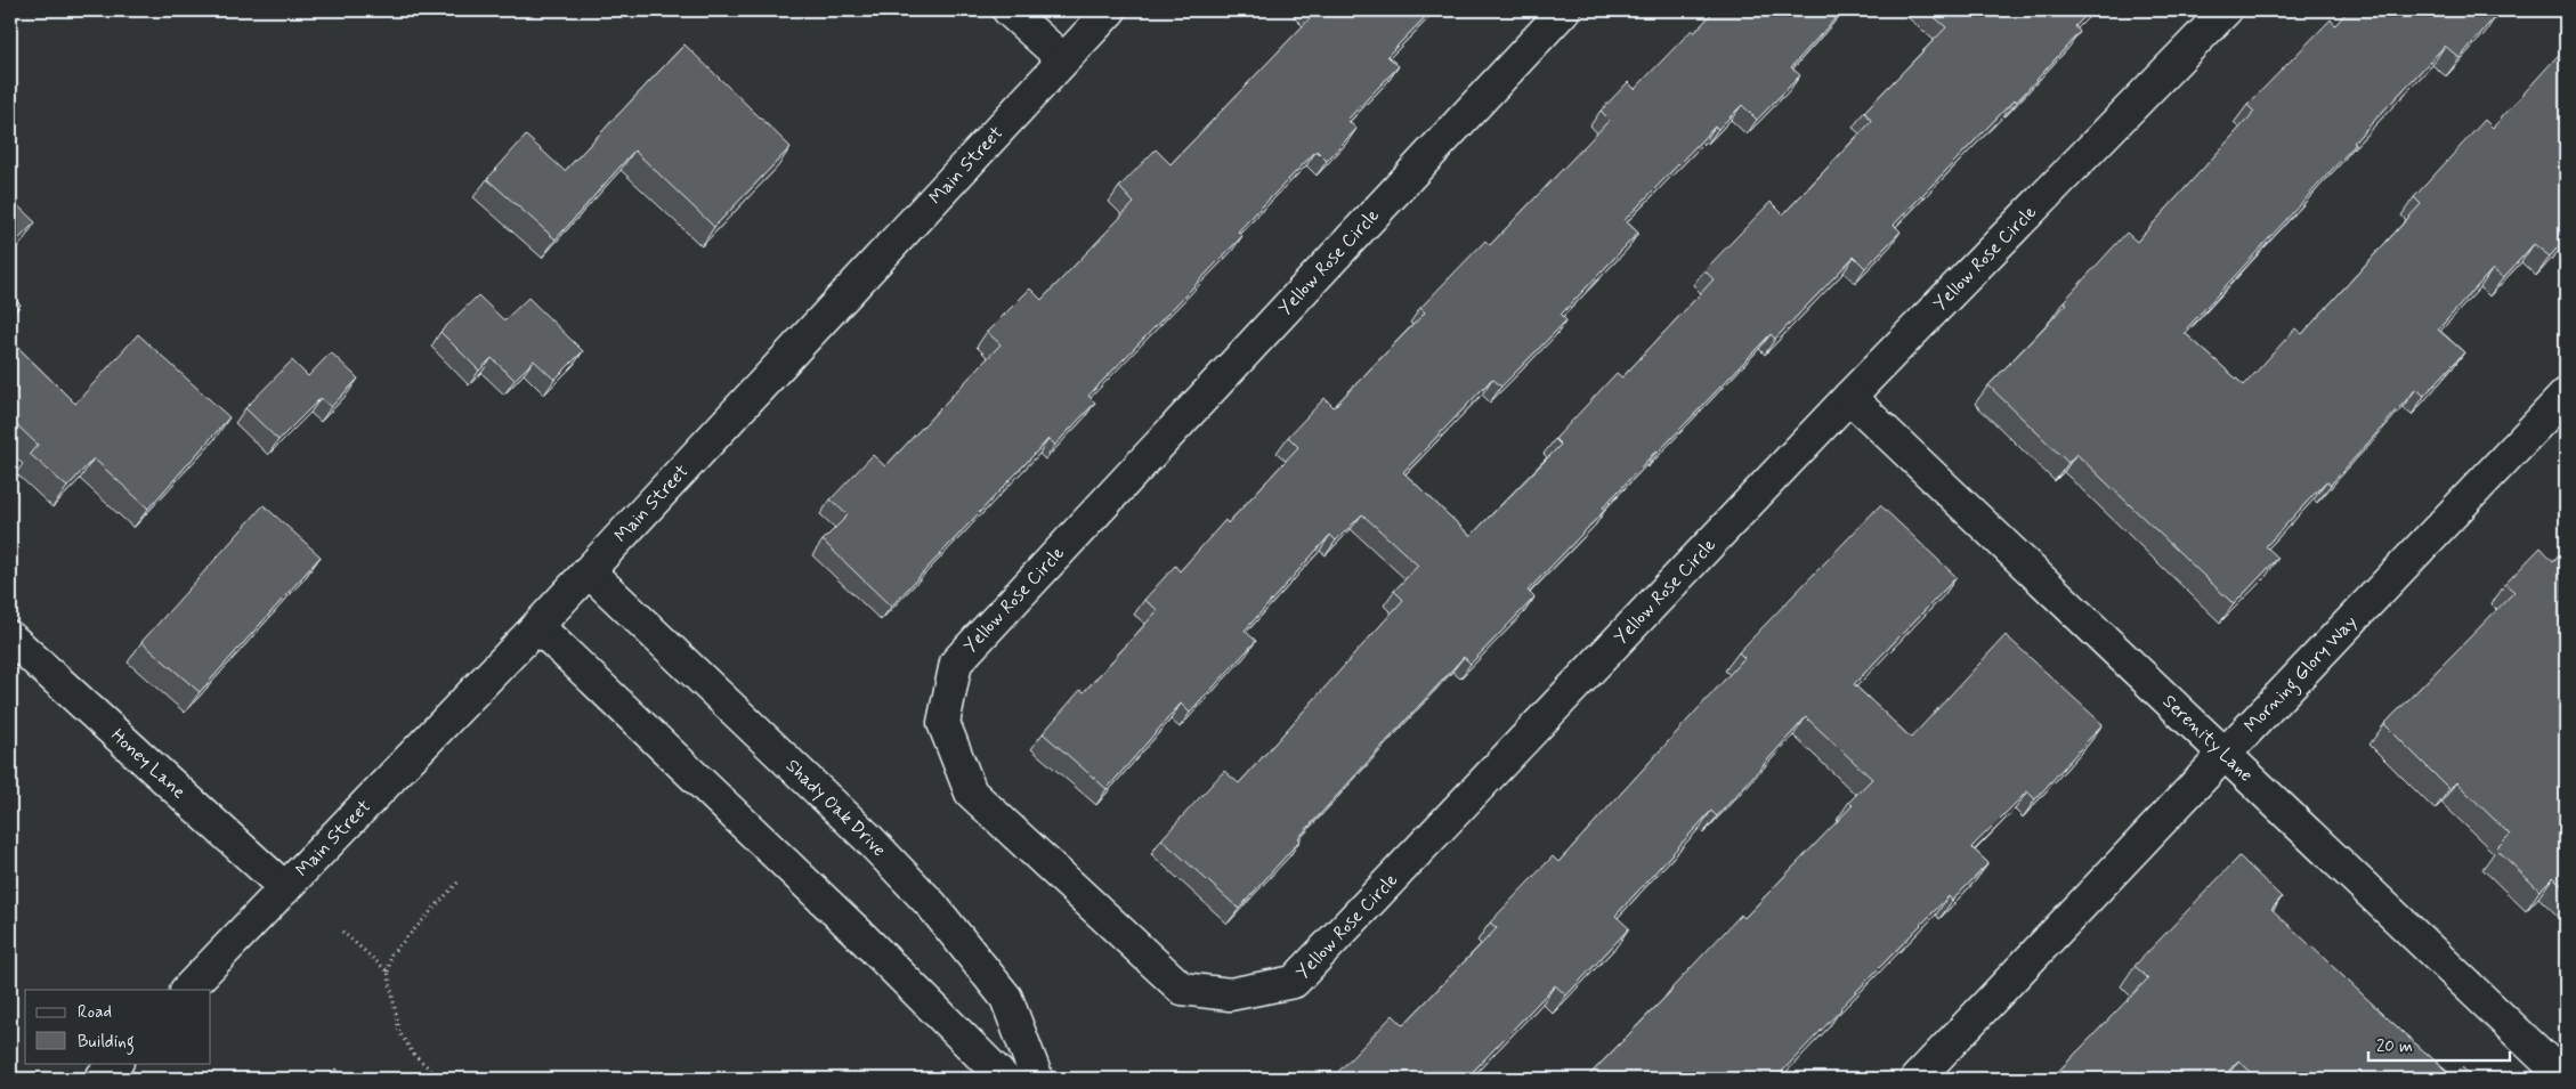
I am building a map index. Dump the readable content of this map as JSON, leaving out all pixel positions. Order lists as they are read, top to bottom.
{
  "streets": {
    "street": [
      "Main Street",
      "Yellow Rose Circle",
      "Morning Glory Way",
      "Serenity Lane",
      "Honey Lane",
      "Shady Oak Drive"
    ]
  },
  "crossings": [
    ["Main Street", "Honey Lane"],
    ["Main Street", "Shady Oak Drive"],
    ["Yellow Rose Circle", "Serenity Lane"],
    ["Morning Glory Way", "Serenity Lane"]
  ],
  "legend": ["Road", "Building"],
  "scale_bar": "20 m"
}
